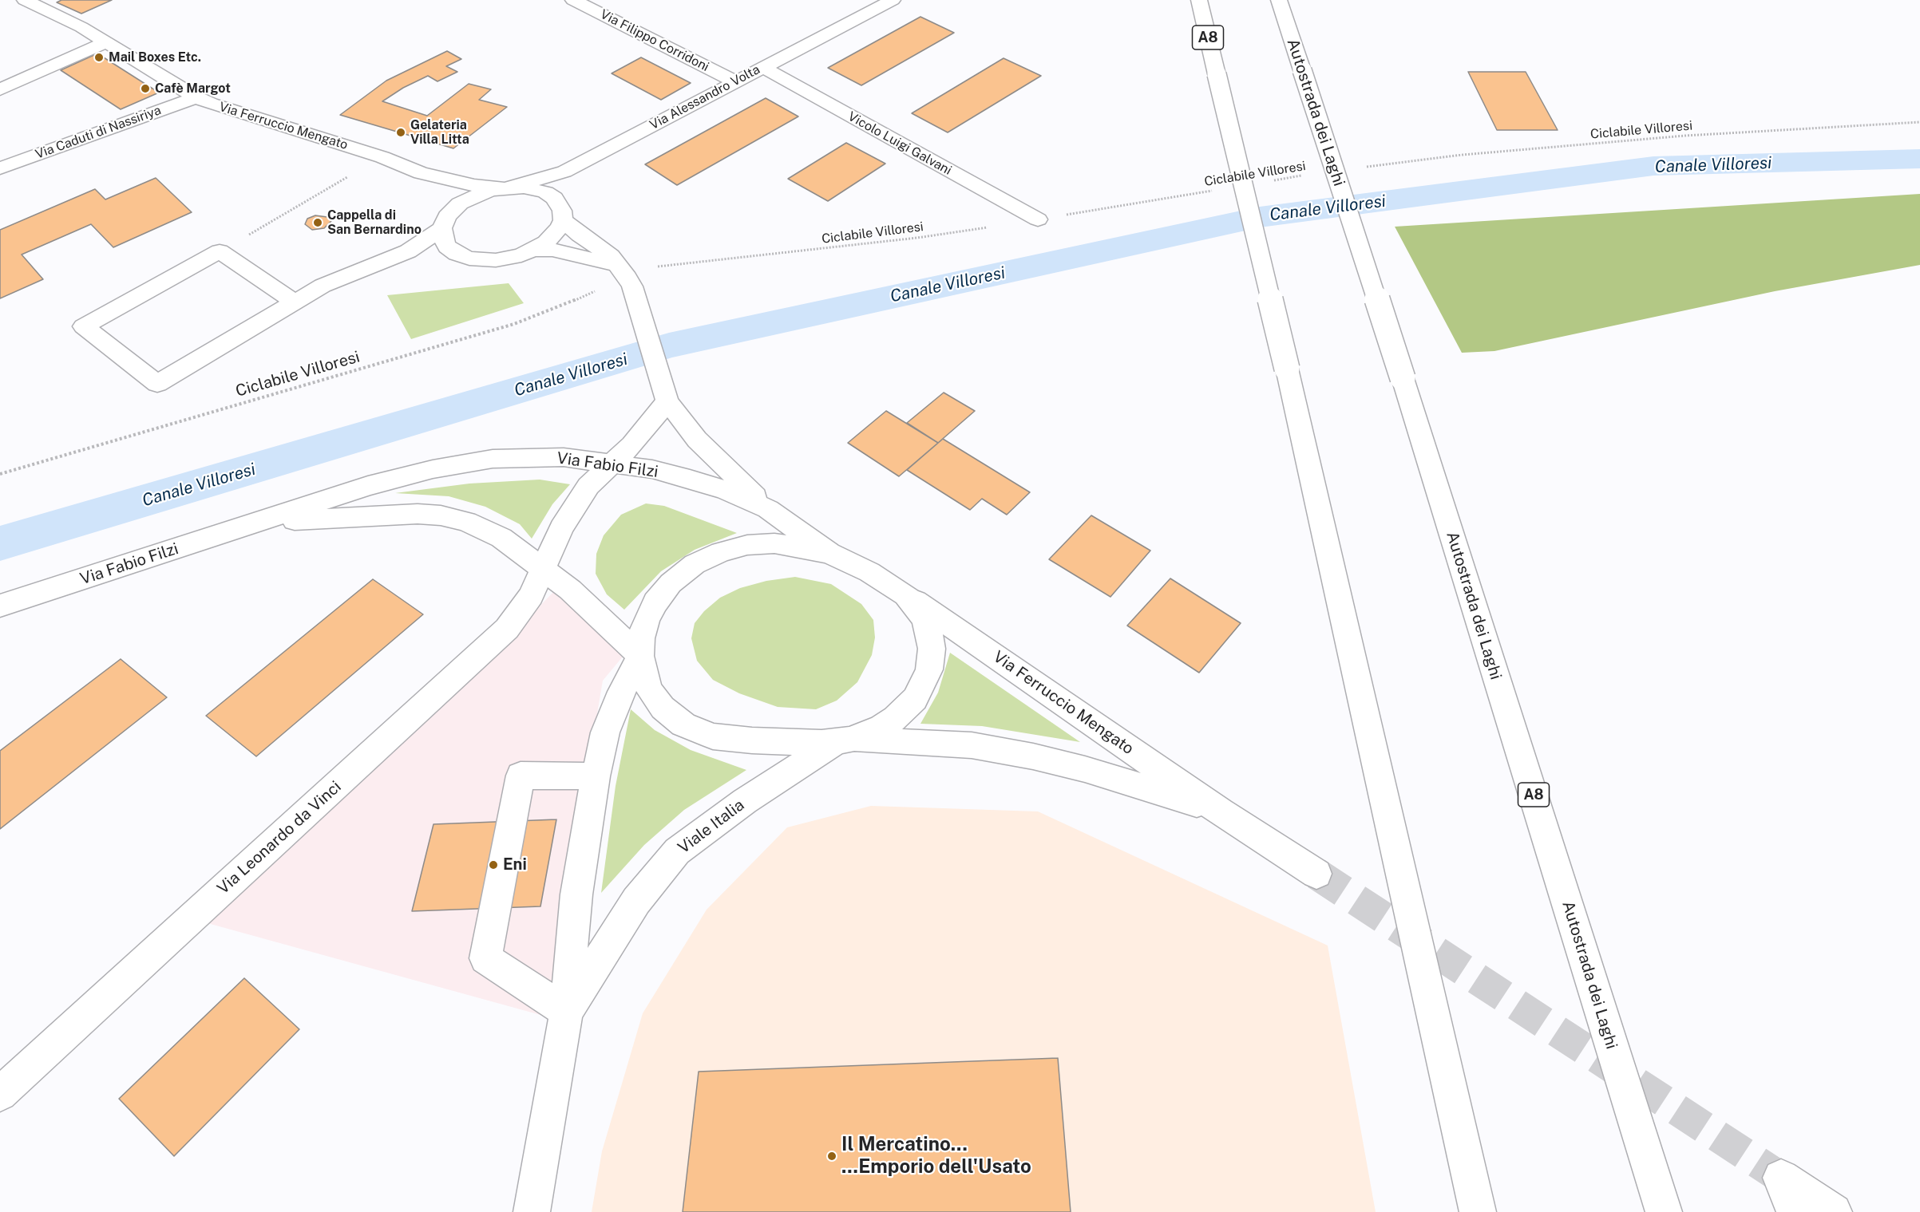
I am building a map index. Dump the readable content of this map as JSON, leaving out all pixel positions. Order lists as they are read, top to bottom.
{
  "streets": {
    "main road": [
      "A8",
      "Via Filippo Corridoni",
      "Via Alessandro Volta",
      "Autostrada dei Laghi",
      "Via Ferruccio Mengato",
      "Via Caduti di Nassiriya",
      "Vicolo Luigi Galvani",
      "Via Fabio Filzi",
      "Viale Italia",
      "Via Leonardo da Vinci"
    ],
    "path": ["Ciclabile Villoresi"]
  },
  "crossings": [
    ["Via Filippo Corridoni", "Via Alessandro Volta"],
    ["Via Alessandro Volta", "Via Ferruccio Mengato"],
    ["Via Alessandro Volta", "Vicolo Luigi Galvani"],
    ["Via Ferruccio Mengato", "Via Caduti di Nassiriya"],
    ["Via Ferruccio Mengato", "Via Fabio Filzi"],
    ["Via Ferruccio Mengato", "Viale Italia"],
    ["Ciclabile Villoresi", "Vicolo Luigi Galvani"],
    ["Via Fabio Filzi", "Via Leonardo da Vinci"]
  ],
  "water": ["Canale Villoresi"],
  "places": [
    "Mail Boxes Etc.",
    "Cafè Margot",
    "Gelateria Villa Litta",
    "Cappella di San Bernardino",
    "Eni",
    "Il Mercatino... ...Emporio dell'Usato"
  ]
}
